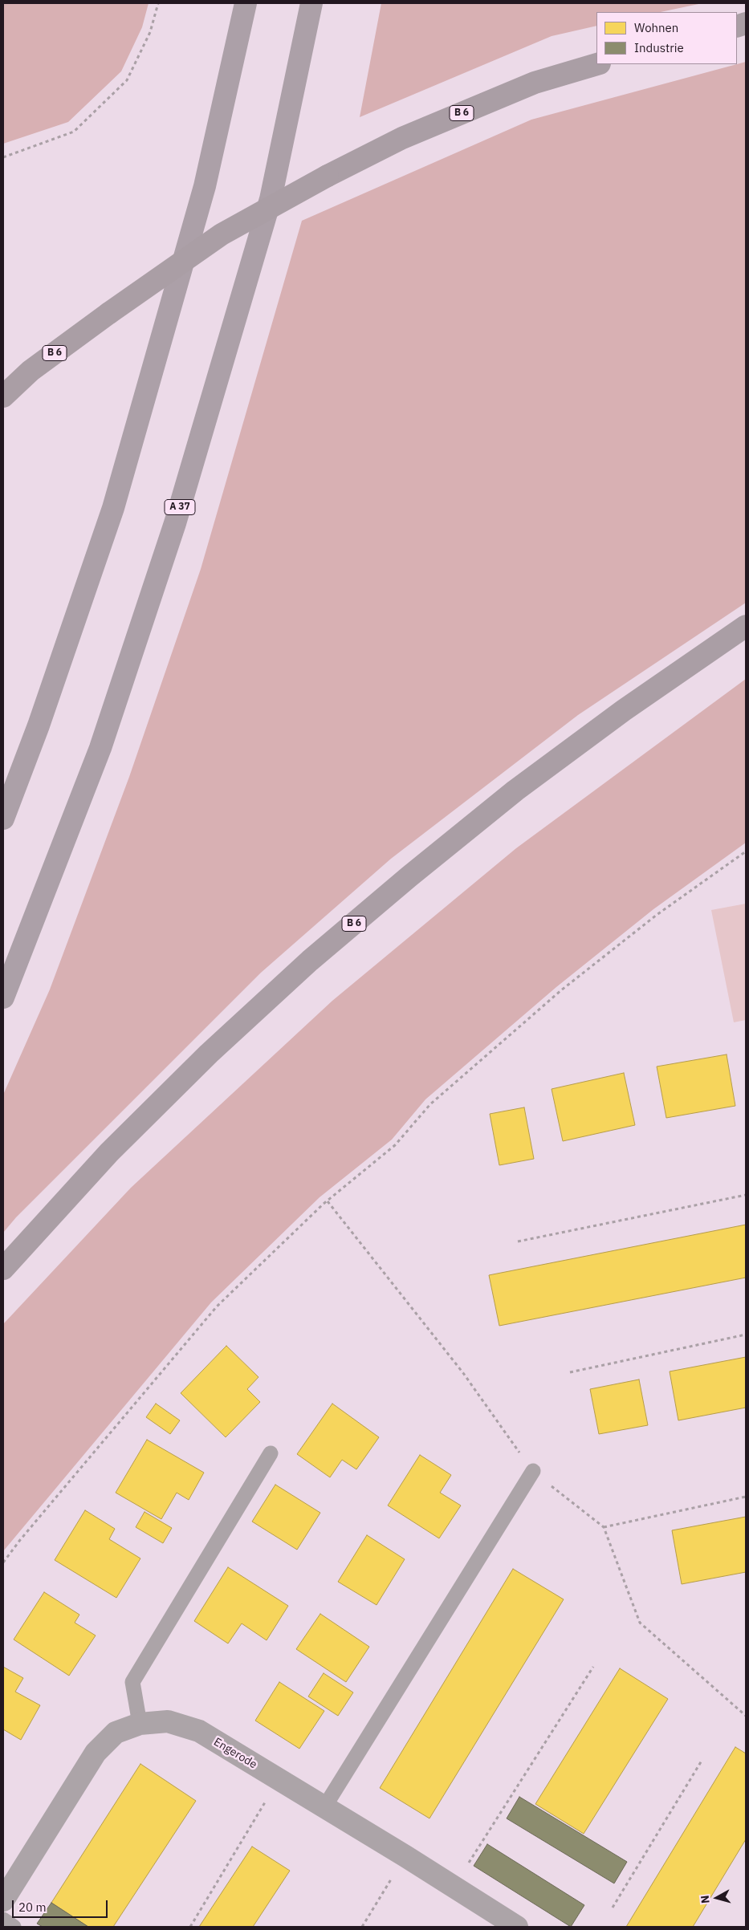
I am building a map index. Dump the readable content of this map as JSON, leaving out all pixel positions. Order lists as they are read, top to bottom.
{
  "streets": {
    "highway": ["B 6", "A 37"],
    "street": ["Engerode"]
  },
  "legend": ["Wohnen", "Industrie"],
  "scale_bar": "20 m",
  "north": "left"
}
